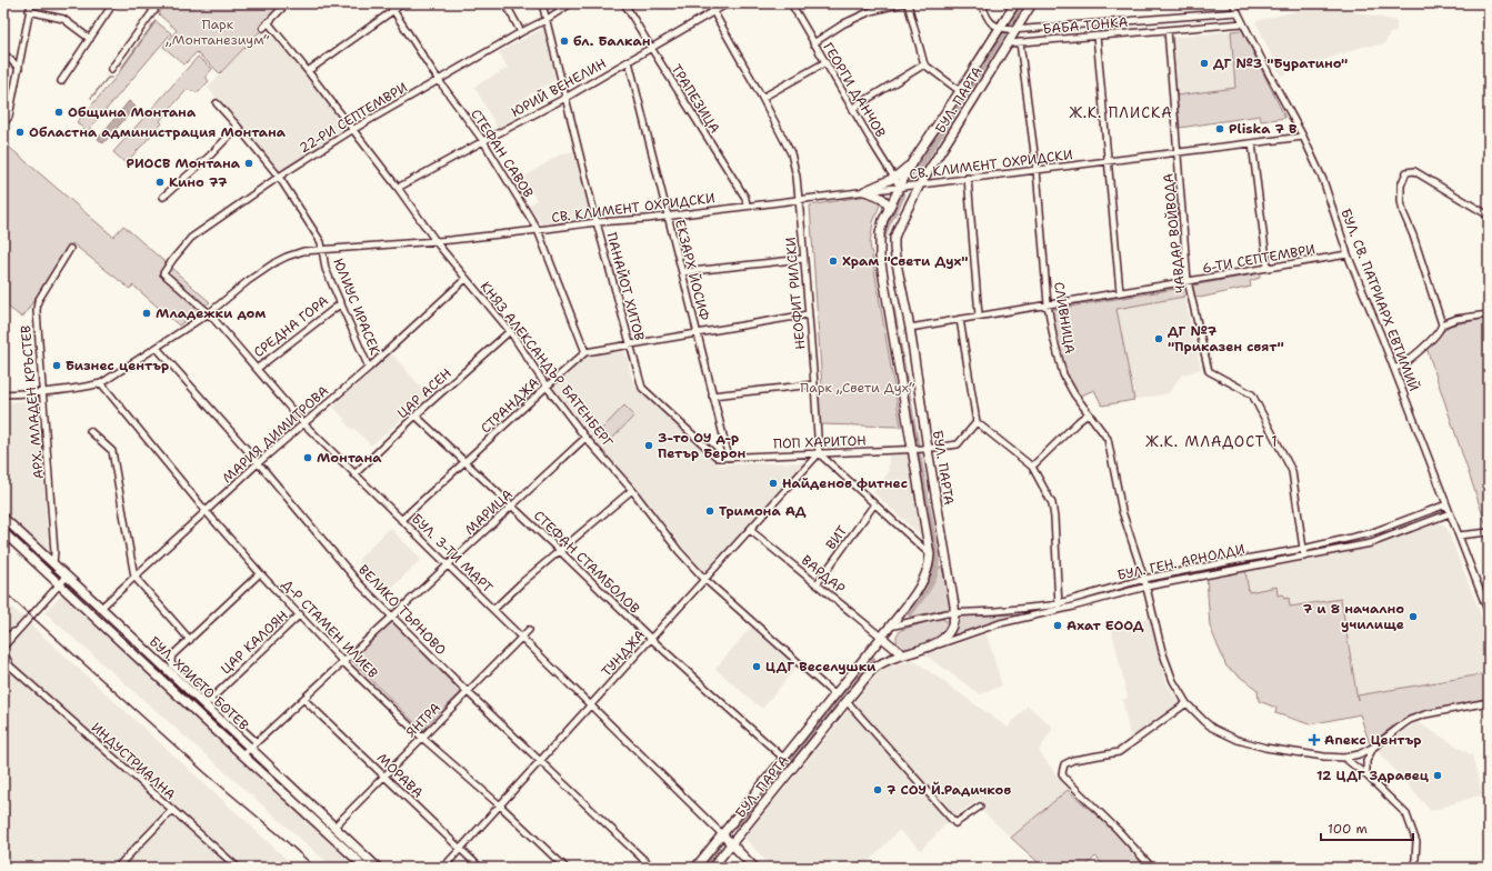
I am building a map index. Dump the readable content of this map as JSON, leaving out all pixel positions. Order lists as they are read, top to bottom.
{
  "streets": {
    "main road": ["БУЛ. ПАРТА", "БУЛ. 3-ТИ МАРТ", "БУЛ. ХРИСТО БОТЕВ"],
    "street": [
      "БАБА ТОНКА",
      "ЮРИЙ ВЕНЕЛИН",
      "ГЕОРГИ ДАНЧОВ",
      "ТРАПЕЗИЦА",
      "22-РИ СЕПТЕМВРИ",
      "СТЕФАН САВОВ",
      "СВ. КЛИМЕНТ ОХРИДСКИ",
      "ЧАВДАР ВОЙВОДА",
      "6-ТИ СЕПТЕМВРИ",
      "ЕКЗАРХ ЙОСИФ",
      "ПАНАЙОТ ХИТОВ",
      "НЕОФИТ РИЛСКИ",
      "БУЛ. СВ. ПАТРИАРХ ЕВТИМИЙ",
      "ЮЛИУС ИРАСЕК",
      "СЛИВНИЦА",
      "СРЕДНА ГОРА",
      "КНЯЗ АЛЕКСАНДЪР БАТЕНБЕРГ",
      "ЦАР АСЕН",
      "АРХ. МЛАДЕН КРЪСТЕВ",
      "СТРАНДЖА",
      "МАРИЯ ДИМИТРОВА",
      "ПОП ХАРИТОН",
      "МАРИЦА",
      "ВИТ",
      "СТЕФАН СТАМБОЛОВ",
      "БУЛ. ГЕН. АРНОЛДИ",
      "ВАРДАР",
      "ВЕЛИКО ТЪРНОВО",
      "Д-Р СТАМЕН ИЛИЕВ",
      "ЦАР КАЛОЯН",
      "ТУНДЖА",
      "ЯНТРА",
      "ИНДУСТРИАЛНА",
      "МОРАВА"
    ]
  },
  "crossings": [
    ["БАБА ТОНКА", "БУЛ. ПАРТА"],
    ["БАБА ТОНКА", "ЧАВДАР ВОЙВОДА"],
    ["БАБА ТОНКА", "БУЛ. СВ. ПАТРИАРХ ЕВТИМИЙ"],
    ["БАБА ТОНКА", "СЛИВНИЦА"],
    ["ЮРИЙ ВЕНЕЛИН", "ТРАПЕЗИЦА"],
    ["ЮРИЙ ВЕНЕЛИН", "СТЕФАН САВОВ"],
    ["ЮРИЙ ВЕНЕЛИН", "ЕКЗАРХ ЙОСИФ"],
    ["ЮРИЙ ВЕНЕЛИН", "ПАНАЙОТ ХИТОВ"],
    ["ЮРИЙ ВЕНЕЛИН", "НЕОФИТ РИЛСКИ"],
    ["ЮРИЙ ВЕНЕЛИН", "КНЯЗ АЛЕКСАНДЪР БАТЕНБЕРГ"],
    ["ГЕОРГИ ДАНЧОВ", "БУЛ. ПАРТА"],
    ["ГЕОРГИ ДАНЧОВ", "СВ. КЛИМЕНТ ОХРИДСКИ"],
    ["ТРАПЕЗИЦА", "СВ. КЛИМЕНТ ОХРИДСКИ"],
    ["БУЛ. ПАРТА", "СВ. КЛИМЕНТ ОХРИДСКИ"],
    ["БУЛ. ПАРТА", "6-ТИ СЕПТЕМВРИ"],
    ["БУЛ. ПАРТА", "КНЯЗ АЛЕКСАНДЪР БАТЕНБЕРГ"],
    ["БУЛ. ПАРТА", "ПОП ХАРИТОН"],
    ["БУЛ. ПАРТА", "БУЛ. 3-ТИ МАРТ"],
    ["БУЛ. ПАРТА", "СТЕФАН СТАМБОЛОВ"],
    ["БУЛ. ПАРТА", "БУЛ. ГЕН. АРНОЛДИ"],
    ["БУЛ. ПАРТА", "ВАРДАР"],
    ["22-РИ СЕПТЕМВРИ", "СТЕФАН САВОВ"],
    ["22-РИ СЕПТЕМВРИ", "ПАНАЙОТ ХИТОВ"],
    ["22-РИ СЕПТЕМВРИ", "ЮЛИУС ИРАСЕК"],
    ["22-РИ СЕПТЕМВРИ", "КНЯЗ АЛЕКСАНДЪР БАТЕНБЕРГ"],
    ["22-РИ СЕПТЕМВРИ", "БУЛ. 3-ТИ МАРТ"],
    ["СТЕФАН САВОВ", "СВ. КЛИМЕНТ ОХРИДСКИ"],
    ["СТЕФАН САВОВ", "СТРАНДЖА"],
    ["СВ. КЛИМЕНТ ОХРИДСКИ", "ЧАВДАР ВОЙВОДА"],
    ["СВ. КЛИМЕНТ ОХРИДСКИ", "ЕКЗАРХ ЙОСИФ"],
    ["СВ. КЛИМЕНТ ОХРИДСКИ", "ПАНАЙОТ ХИТОВ"],
    ["СВ. КЛИМЕНТ ОХРИДСКИ", "НЕОФИТ РИЛСКИ"],
    ["СВ. КЛИМЕНТ ОХРИДСКИ", "БУЛ. СВ. ПАТРИАРХ ЕВТИМИЙ"],
    ["СВ. КЛИМЕНТ ОХРИДСКИ", "ЮЛИУС ИРАСЕК"],
    ["СВ. КЛИМЕНТ ОХРИДСКИ", "СЛИВНИЦА"],
    ["СВ. КЛИМЕНТ ОХРИДСКИ", "КНЯЗ АЛЕКСАНДЪР БАТЕНБЕРГ"],
    ["СВ. КЛИМЕНТ ОХРИДСКИ", "АРХ. МЛАДЕН КРЪСТЕВ"],
    ["СВ. КЛИМЕНТ ОХРИДСКИ", "БУЛ. 3-ТИ МАРТ"],
    ["СВ. КЛИМЕНТ ОХРИДСКИ", "ВЕЛИКО ТЪРНОВО"],
    ["СВ. КЛИМЕНТ ОХРИДСКИ", "Д-Р СТАМЕН ИЛИЕВ"],
    ["ЧАВДАР ВОЙВОДА", "6-ТИ СЕПТЕМВРИ"],
    ["ЧАВДАР ВОЙВОДА", "БУЛ. ГЕН. АРНОЛДИ"],
    ["6-ТИ СЕПТЕМВРИ", "БУЛ. СВ. ПАТРИАРХ ЕВТИМИЙ"],
    ["6-ТИ СЕПТЕМВРИ", "СЛИВНИЦА"],
    ["ЕКЗАРХ ЙОСИФ", "ПАНАЙОТ ХИТОВ"],
    ["ЕКЗАРХ ЙОСИФ", "ПОП ХАРИТОН"],
    ["ПАНАЙОТ ХИТОВ", "ПОП ХАРИТОН"],
    ["НЕОФИТ РИЛСКИ", "ПОП ХАРИТОН"],
    ["НЕОФИТ РИЛСКИ", "ТУНДЖА"],
    ["БУЛ. СВ. ПАТРИАРХ ЕВТИМИЙ", "БУЛ. ГЕН. АРНОЛДИ"],
    ["ЮЛИУС ИРАСЕК", "СРЕДНА ГОРА"],
    ["ЮЛИУС ИРАСЕК", "МАРИЯ ДИМИТРОВА"],
    ["СЛИВНИЦА", "БУЛ. ГЕН. АРНОЛДИ"],
    ["СРЕДНА ГОРА", "БУЛ. 3-ТИ МАРТ"],
    ["КНЯЗ АЛЕКСАНДЪР БАТЕНБЕРГ", "ЦАР АСЕН"],
    ["КНЯЗ АЛЕКСАНДЪР БАТЕНБЕРГ", "СТРАНДЖА"],
    ["КНЯЗ АЛЕКСАНДЪР БАТЕНБЕРГ", "МАРИЯ ДИМИТРОВА"],
    ["КНЯЗ АЛЕКСАНДЪР БАТЕНБЕРГ", "МАРИЦА"],
    ["КНЯЗ АЛЕКСАНДЪР БАТЕНБЕРГ", "ТУНДЖА"],
    ["ЦАР АСЕН", "БУЛ. 3-ТИ МАРТ"],
    ["ЦАР АСЕН", "СТЕФАН СТАМБОЛОВ"],
    ["АРХ. МЛАДЕН КРЪСТЕВ", "БУЛ. ХРИСТО БОТЕВ"],
    ["СТРАНДЖА", "БУЛ. 3-ТИ МАРТ"],
    ["СТРАНДЖА", "СТЕФАН СТАМБОЛОВ"],
    ["МАРИЯ ДИМИТРОВА", "БУЛ. 3-ТИ МАРТ"],
    ["МАРИЯ ДИМИТРОВА", "ВЕЛИКО ТЪРНОВО"],
    ["МАРИЯ ДИМИТРОВА", "Д-Р СТАМЕН ИЛИЕВ"],
    ["МАРИЯ ДИМИТРОВА", "БУЛ. ХРИСТО БОТЕВ"],
    ["ПОП ХАРИТОН", "ТУНДЖА"],
    ["МАРИЦА", "БУЛ. 3-ТИ МАРТ"],
    ["МАРИЦА", "СТЕФАН СТАМБОЛОВ"],
    ["МАРИЦА", "ВЕЛИКО ТЪРНОВО"],
    ["МАРИЦА", "Д-Р СТАМЕН ИЛИЕВ"],
    ["МАРИЦА", "БУЛ. ХРИСТО БОТЕВ"],
    ["МАРИЦА", "МОРАВА"],
    ["ВИТ", "ВАРДАР"],
    ["БУЛ. 3-ТИ МАРТ", "ТУНДЖА"],
    ["БУЛ. 3-ТИ МАРТ", "ЯНТРА"],
    ["СТЕФАН СТАМБОЛОВ", "ТУНДЖА"],
    ["ВАРДАР", "ТУНДЖА"],
    ["ВЕЛИКО ТЪРНОВО", "ТУНДЖА"],
    ["ВЕЛИКО ТЪРНОВО", "ЯНТРА"],
    ["Д-Р СТАМЕН ИЛИЕВ", "ЦАР КАЛОЯН"],
    ["Д-Р СТАМЕН ИЛИЕВ", "ТУНДЖА"],
    ["Д-Р СТАМЕН ИЛИЕВ", "ЯНТРА"],
    ["ЦАР КАЛОЯН", "БУЛ. ХРИСТО БОТЕВ"],
    ["ТУНДЖА", "МОРАВА"],
    ["БУЛ. ХРИСТО БОТЕВ", "ЯНТРА"],
    ["ЯНТРА", "МОРАВА"]
  ],
  "districts": ["Ж.К. ПЛИСКА", "Ж.К. МЛАДОСТ 1"],
  "parks": ["Парк „Монтанезиум“", "Парк „Свети Дух“"],
  "places": {
    "other": [
      "бл. Балкан",
      "ДГ №3 \"Буратино\"",
      "Община Монтана",
      "Pliska 7 B",
      "Областна администрация Монтана",
      "РИОСВ Монтана",
      "Кино 77",
      "Храм \"Свети Дух\"",
      "Младежки дом",
      "ДГ №7 \"Приказен свят\"",
      "Бизнес център",
      "3-то ОУ д-р Петър Берон",
      "Монтана",
      "Найденов фитнес",
      "Тримона АД",
      "7 и 8 начално училище",
      "Ахат ЕООД",
      "ЦДГ Веселушки",
      "12 ЦДГ Здравец",
      "7 СОУ Й.Радичков"
    ],
    "health": ["Апекс Център"]
  },
  "scale_bar": "100 m"
}
